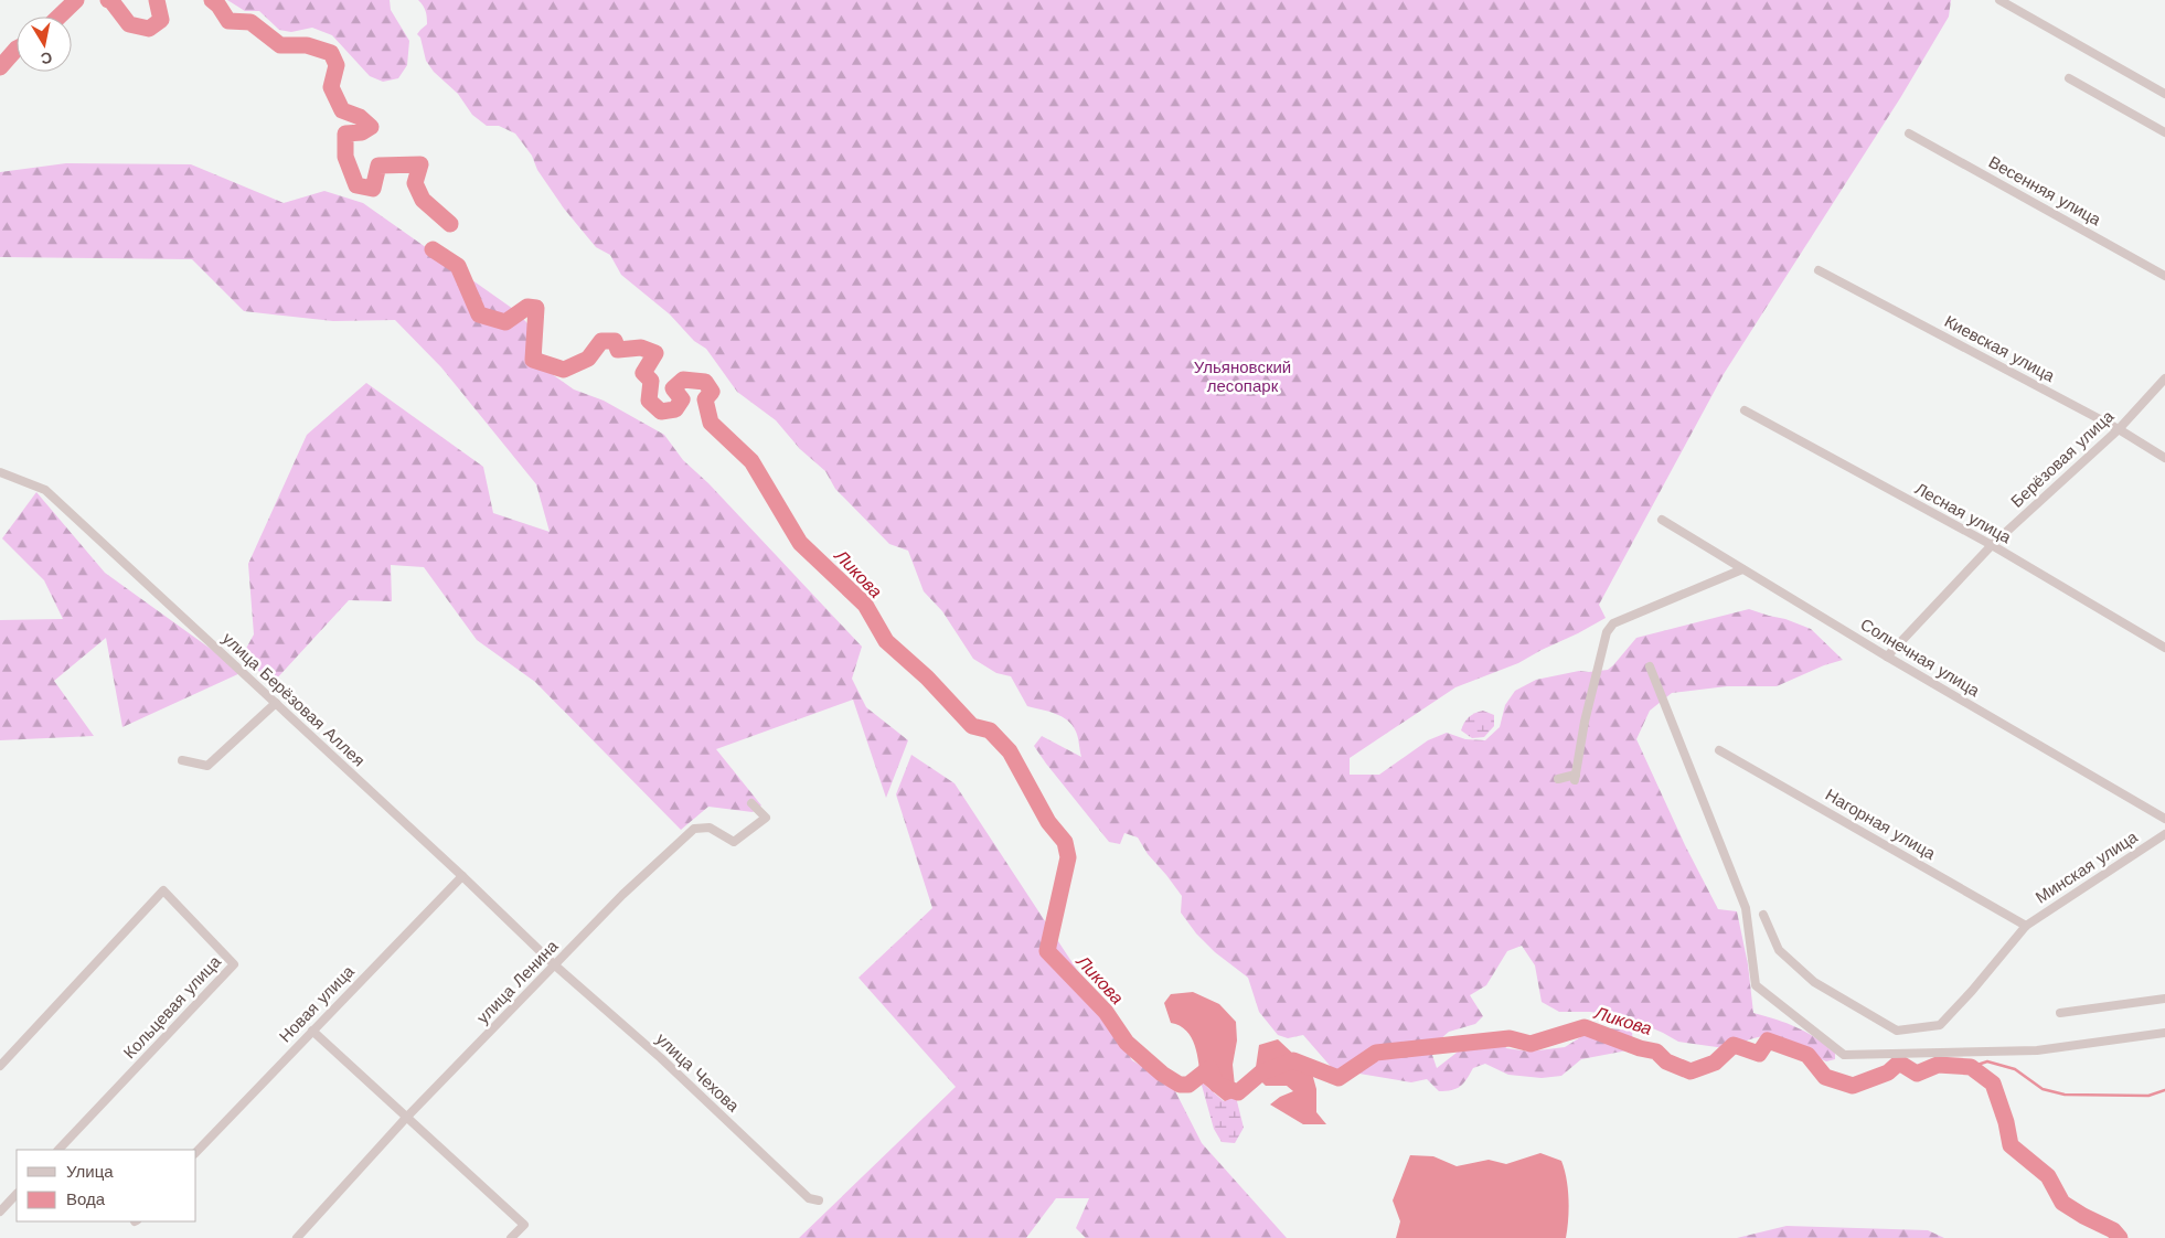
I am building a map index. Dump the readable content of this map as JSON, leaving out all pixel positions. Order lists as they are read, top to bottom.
{
  "streets": {
    "street": [
      "Весенняя улица",
      "Киевская улица",
      "Берёзовая улица",
      "Лесная улица",
      "Солнечная улица",
      "улица Берёзовая Аллея",
      "Нагорная улица",
      "Минская улица",
      "улица Ленина",
      "Новая улица",
      "Кольцевая улица",
      "улица Чехова"
    ]
  },
  "crossings": [
    ["Киевская улица", "Берёзовая улица"],
    ["Берёзовая улица", "Лесная улица"],
    ["Берёзовая улица", "Солнечная улица"],
    ["улица Берёзовая Аллея", "улица Ленина"],
    ["улица Берёзовая Аллея", "Новая улица"],
    ["улица Берёзовая Аллея", "улица Чехова"],
    ["Нагорная улица", "Минская улица"],
    ["улица Ленина", "улица Чехова"]
  ],
  "water": ["Ликова"],
  "parks": ["Ульяновский лесопарк"],
  "legend": ["Улица", "Вода"],
  "north": "bottom"
}
